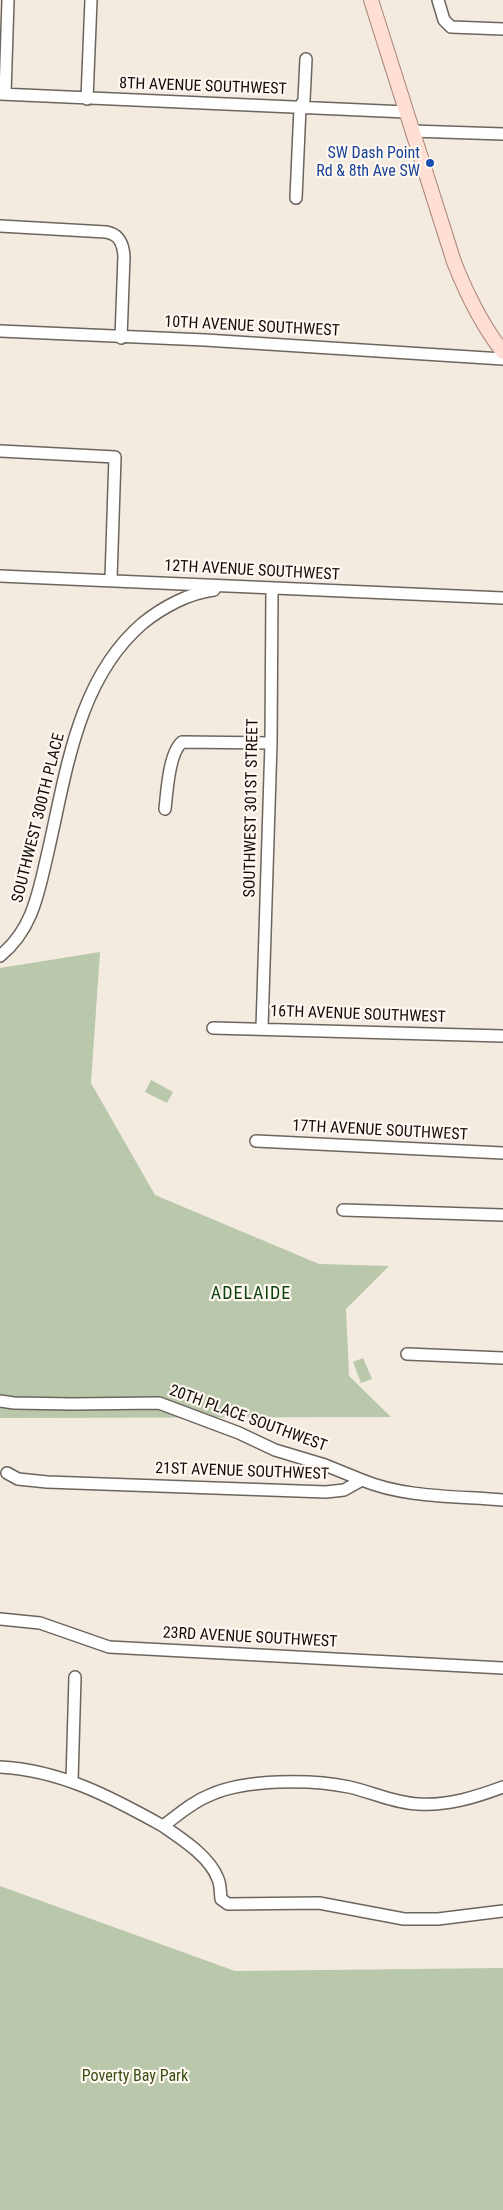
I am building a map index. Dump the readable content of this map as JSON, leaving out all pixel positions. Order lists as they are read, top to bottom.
{
  "streets": {
    "street": [
      "8TH AVENUE SOUTHWEST",
      "10TH AVENUE SOUTHWEST",
      "12TH AVENUE SOUTHWEST",
      "SOUTHWEST 301ST STREET",
      "SOUTHWEST 300TH PLACE",
      "16TH AVENUE SOUTHWEST",
      "17TH AVENUE SOUTHWEST",
      "20TH PLACE SOUTHWEST",
      "21ST AVENUE SOUTHWEST",
      "23RD AVENUE SOUTHWEST"
    ]
  },
  "crossings": [
    ["12TH AVENUE SOUTHWEST", "SOUTHWEST 301ST STREET"],
    ["12TH AVENUE SOUTHWEST", "SOUTHWEST 300TH PLACE"],
    ["SOUTHWEST 301ST STREET", "16TH AVENUE SOUTHWEST"],
    ["20TH PLACE SOUTHWEST", "21ST AVENUE SOUTHWEST"]
  ],
  "districts": ["ADELAIDE"],
  "parks": ["Poverty Bay Park"],
  "places": ["SW Dash Point Rd & 8th Ave SW"]
}
